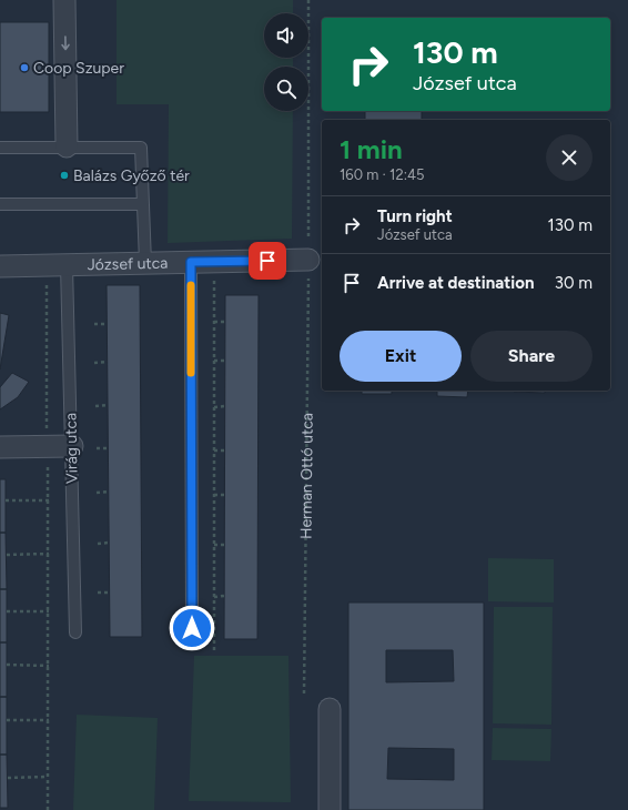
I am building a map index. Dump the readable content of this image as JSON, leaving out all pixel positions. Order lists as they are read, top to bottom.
{
  "streets": {
    "street": ["József utca"],
    "lane": ["Virág utca"],
    "path": ["Herman Ottó utca"]
  },
  "crossings": [
    ["József utca", "Virág utca"],
    ["József utca", "Herman Ottó utca"]
  ],
  "places": ["Coop Szuper", "Balázs Győző tér"],
  "page": {
    "turn": ["130 m", "József utca"],
    "heading": ["1 min", "160 m · 12:45"],
    "list": [
      {
        "name": "Turn right",
        "note": "József utca",
        "value": "130 m"
      },
      {
        "name": "Arrive at destination",
        "value": "30 m"
      }
    ],
    "buttons": ["Exit", "Share"]
  }
}
